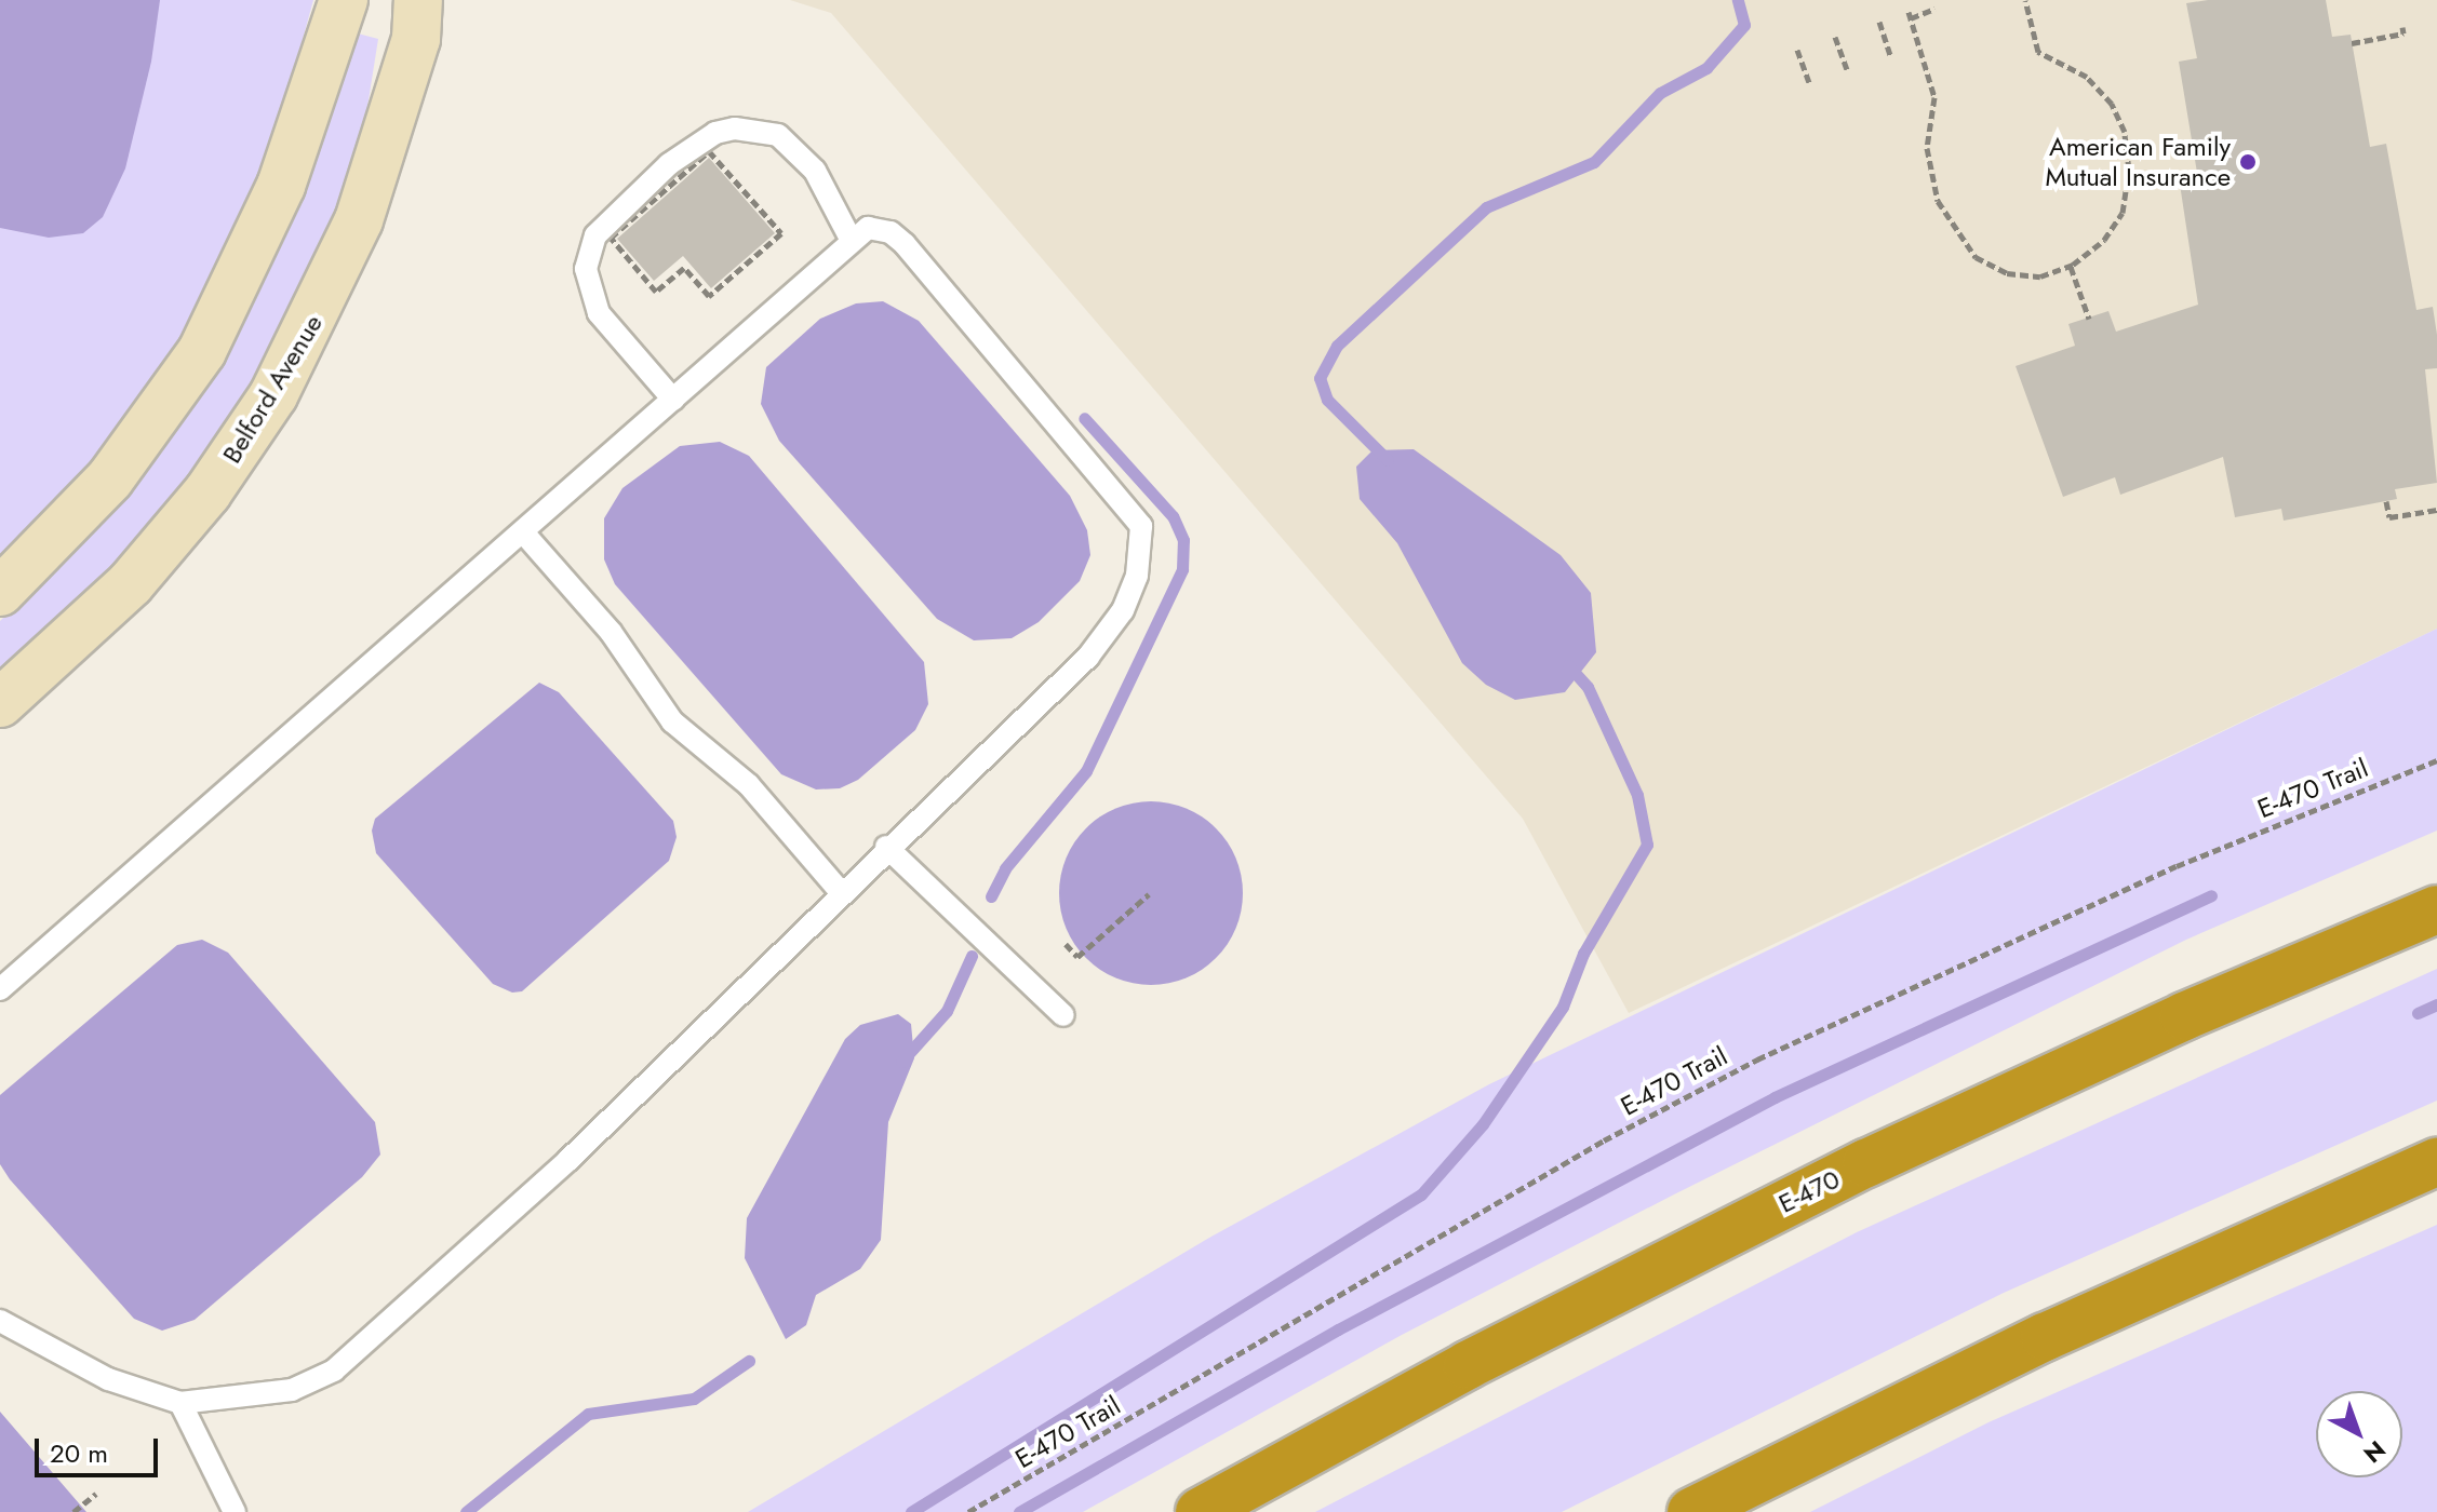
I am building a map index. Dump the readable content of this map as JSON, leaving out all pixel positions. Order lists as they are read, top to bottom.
{
  "streets": {
    "highway": ["E-470"],
    "main road": ["Belford Avenue"],
    "path": ["E-470 Trail"]
  },
  "places": ["American Family Mutual Insurance"],
  "scale_bar": "20 m",
  "north": "bottom right"
}
